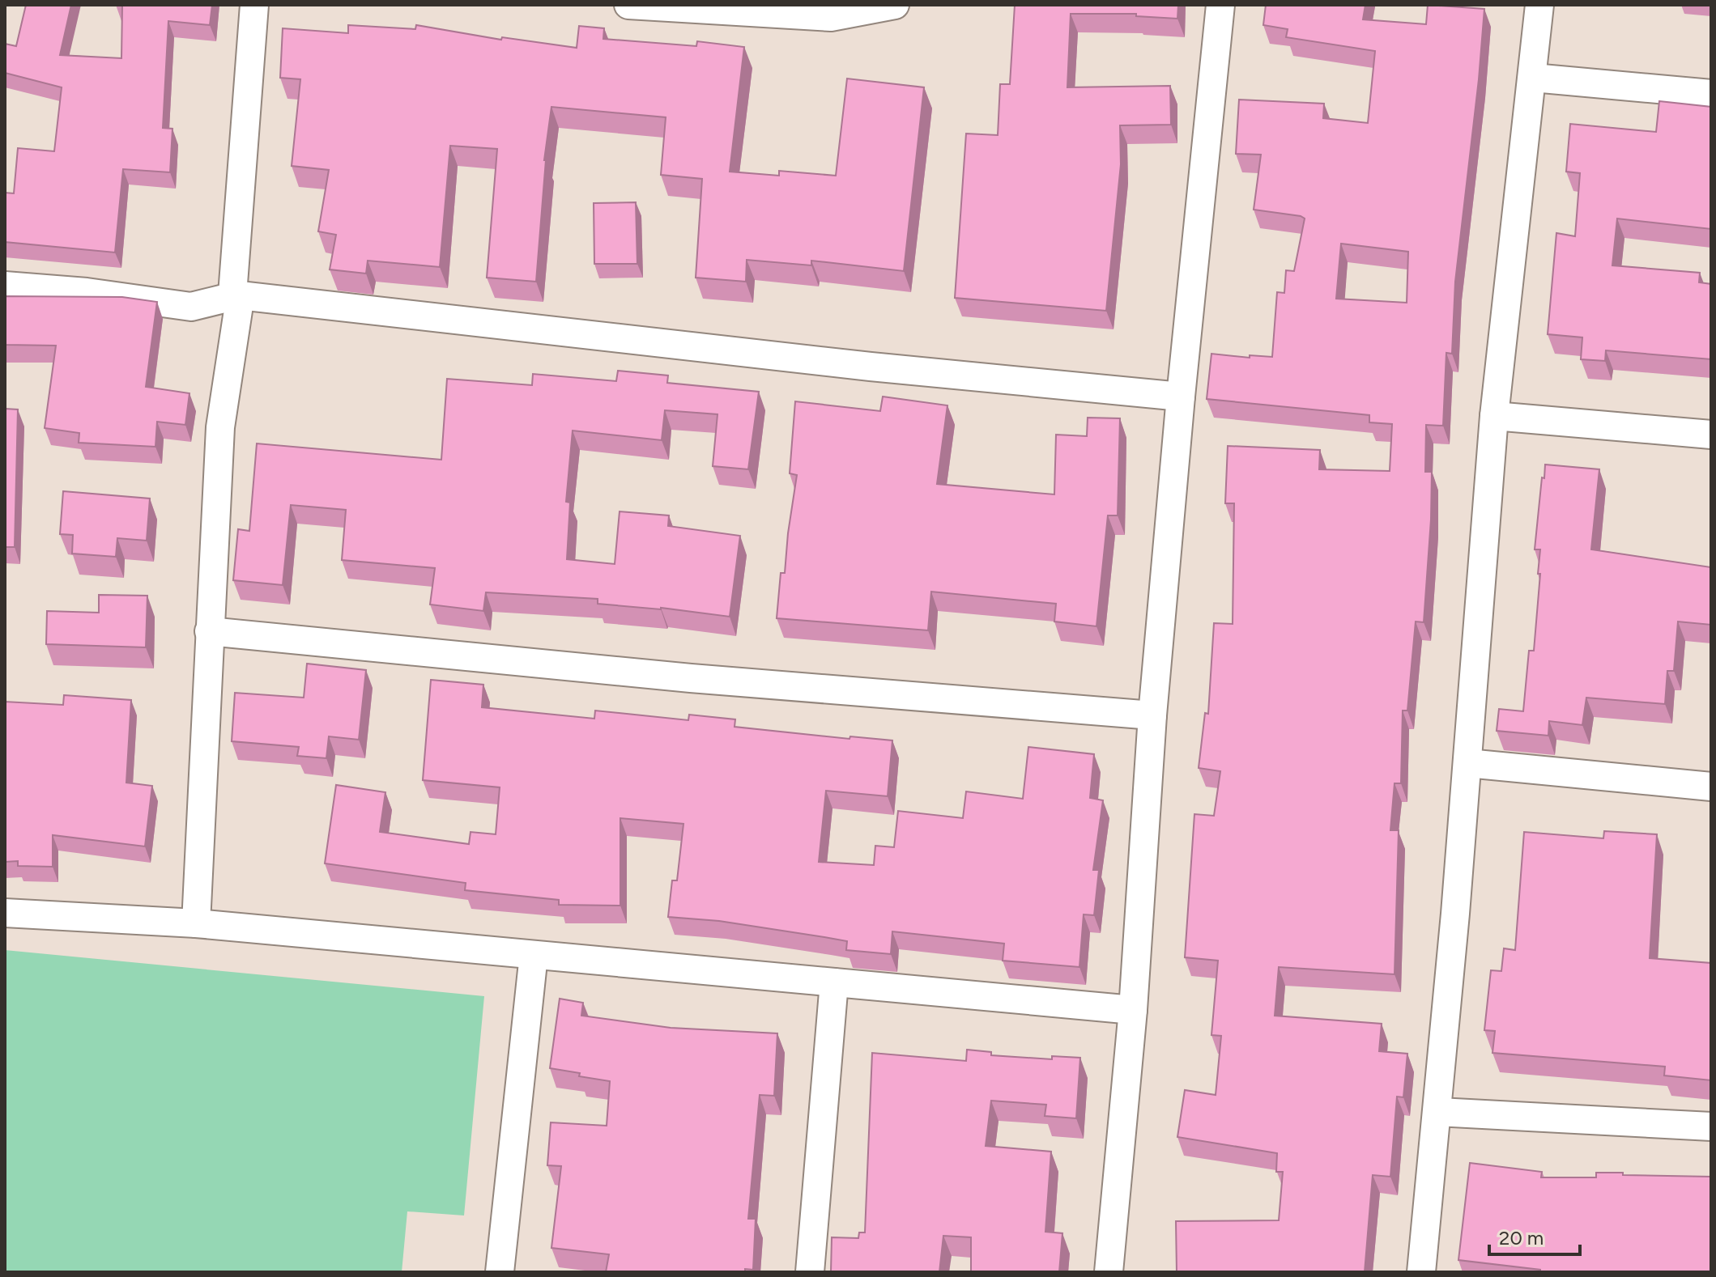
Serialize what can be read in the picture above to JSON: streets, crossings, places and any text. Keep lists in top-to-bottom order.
{
  "scale_bar": "20 m"
}
